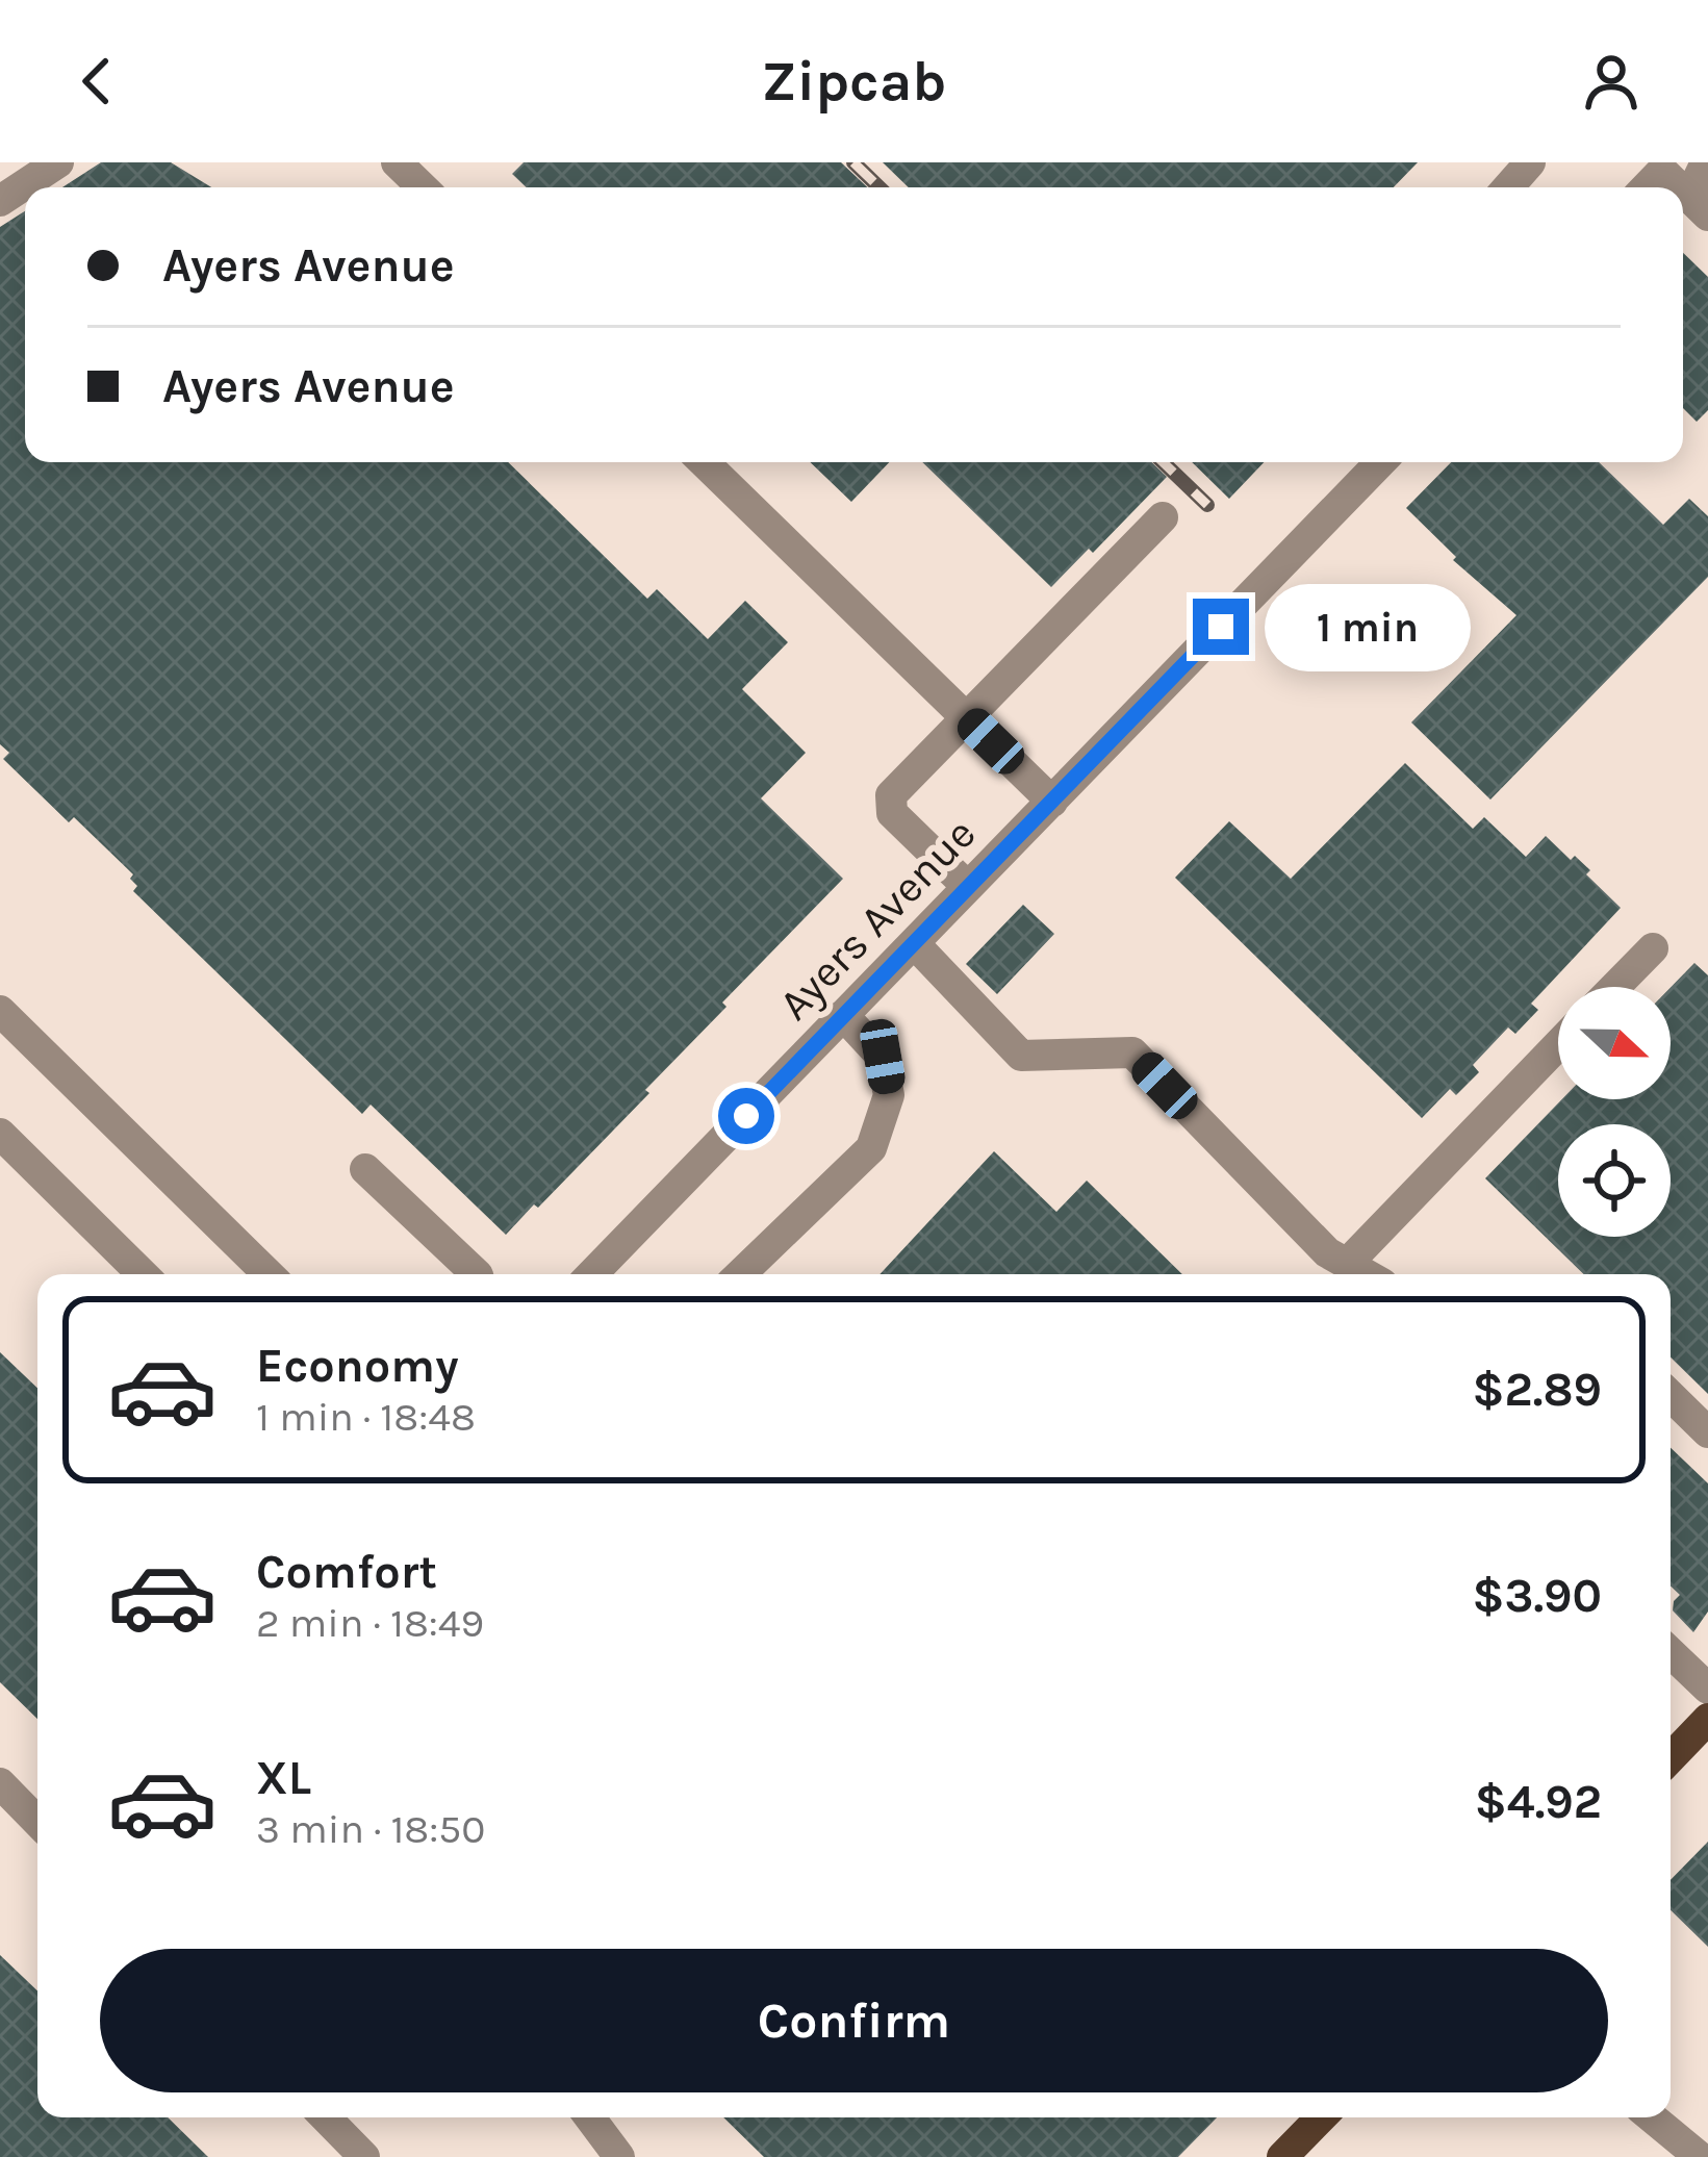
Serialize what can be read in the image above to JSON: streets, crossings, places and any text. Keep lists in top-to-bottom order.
{
  "streets": {
    "street": ["Ayers Avenue"]
  },
  "north": "right",
  "page": {
    "header": "Zipcab",
    "banner": ["Ayers Avenue", "Ayers Avenue"],
    "bubble": "1 min",
    "list": [
      {
        "name": "Economy",
        "note": "1 min · 18:48",
        "value": "$2.89"
      },
      {
        "name": "Comfort",
        "note": "2 min · 18:49",
        "value": "$3.90"
      },
      {
        "name": "XL",
        "note": "3 min · 18:50",
        "value": "$4.92"
      }
    ],
    "buttons": "Confirm"
  }
}
